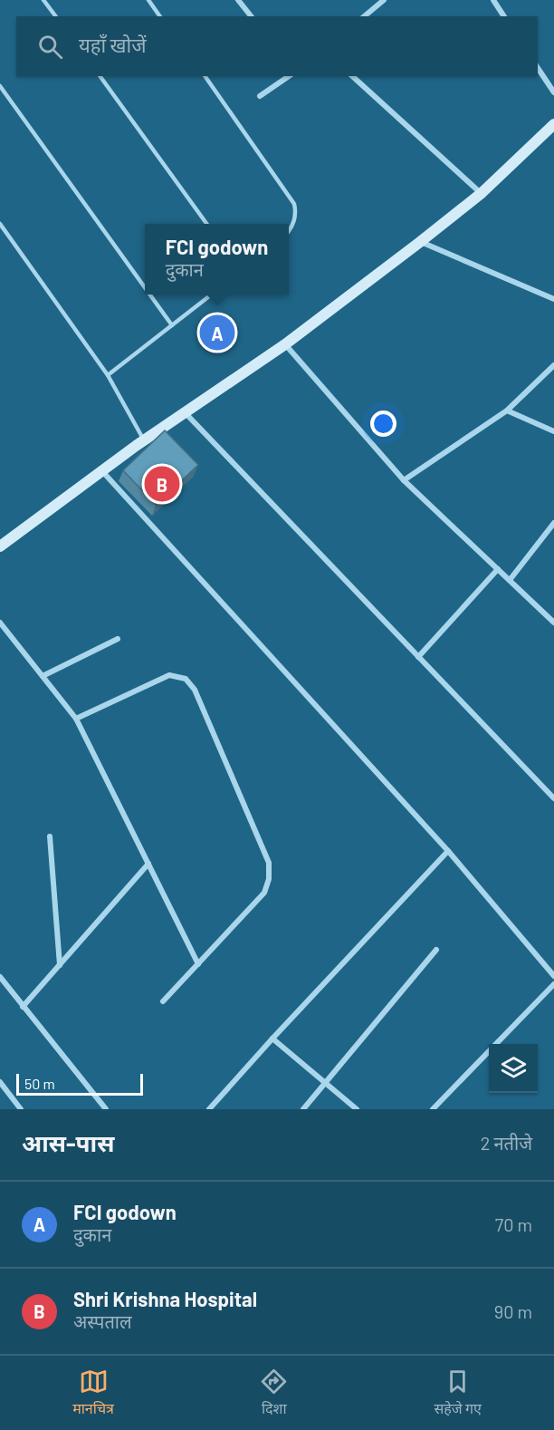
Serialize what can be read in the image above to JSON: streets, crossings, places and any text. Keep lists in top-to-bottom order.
{
  "scale_bar": "50 m",
  "page": {
    "search": "यहाँ खोजें",
    "popup": ["FCI godown", "दुकान"],
    "pins": ["A", "B"],
    "scale": "50 m",
    "heading": ["आस-पास", "2 नतीजे"],
    "list": [
      {
        "mark": "A",
        "name": "FCI godown",
        "note": "दुकान",
        "value": "70 m"
      },
      {
        "mark": "B",
        "name": "Shri Krishna Hospital",
        "note": "अस्पताल",
        "value": "90 m"
      }
    ],
    "nav": ["मानचित्र", "दिशा", "सहेजे गए"]
  }
}
